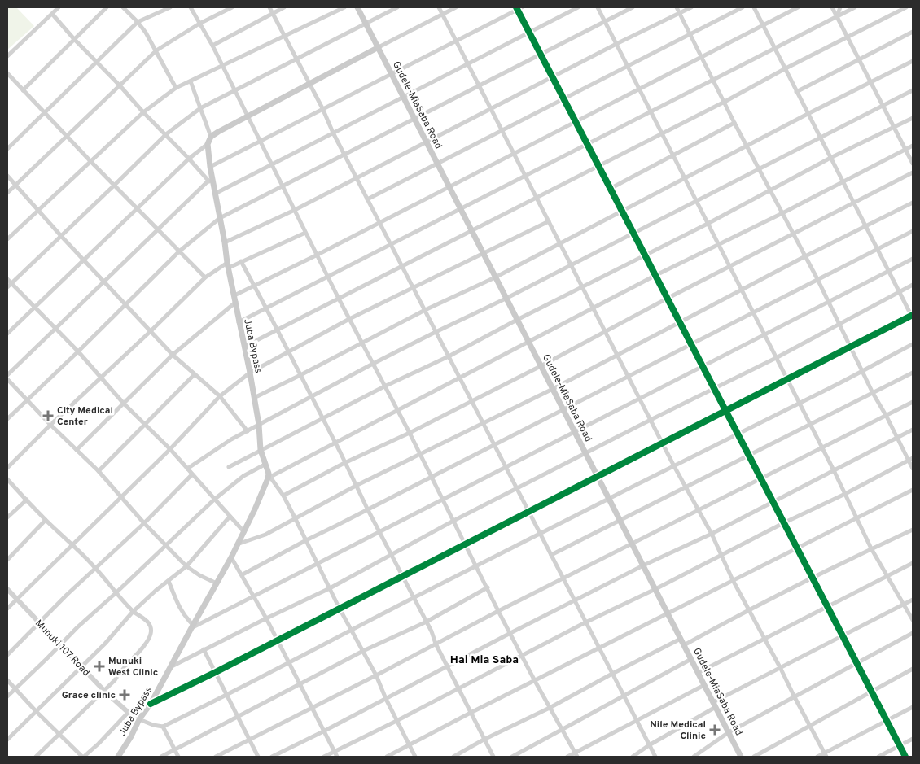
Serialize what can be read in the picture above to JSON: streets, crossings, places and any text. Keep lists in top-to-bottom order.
{
  "streets": {
    "main road": ["Gudele-MiaSaba Road", "Juba Bypass"],
    "street": ["Munuki 107 Road"]
  },
  "crossings": [
    ["Juba Bypass", "Munuki 107 Road"]
  ],
  "districts": ["Hai Mia Saba"],
  "places": {
    "health": [
      "City Medical Center",
      "Munuki West Clinic",
      "Grace clinic",
      "Nile Medical Clinic"
    ]
  }
}
